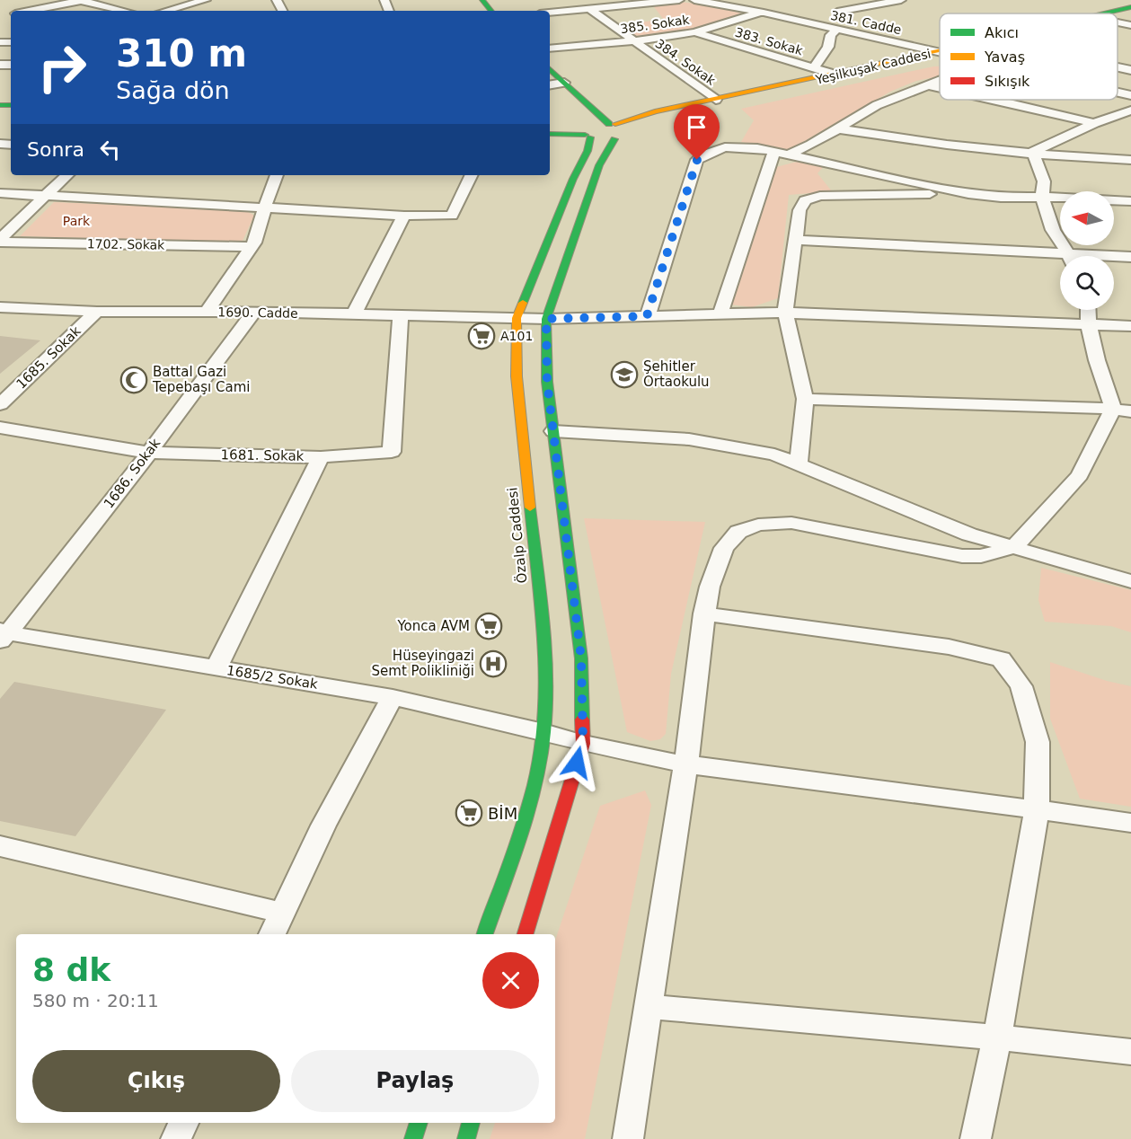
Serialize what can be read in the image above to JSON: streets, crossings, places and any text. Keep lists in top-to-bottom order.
{
  "streets": {
    "main road": ["Yeşilkuşak Caddesi", "Özalp Caddesi"],
    "street": [
      "381. Cadde",
      "385. Sokak",
      "383. Sokak",
      "384. Sokak",
      "1702. Sokak",
      "1690. Cadde",
      "1685. Sokak",
      "1681. Sokak",
      "1686. Sokak",
      "1685/2 Sokak"
    ]
  },
  "crossings": [
    ["381. Cadde", "385. Sokak"],
    ["381. Cadde", "Yeşilkuşak Caddesi"],
    ["385. Sokak", "383. Sokak"],
    ["385. Sokak", "384. Sokak"],
    ["383. Sokak", "Yeşilkuşak Caddesi"],
    ["384. Sokak", "Yeşilkuşak Caddesi"],
    ["Yeşilkuşak Caddesi", "Özalp Caddesi"],
    ["1690. Cadde", "1685. Sokak"],
    ["1690. Cadde", "1681. Sokak"],
    ["1690. Cadde", "1686. Sokak"],
    ["1690. Cadde", "Özalp Caddesi"],
    ["1681. Sokak", "1686. Sokak"],
    ["1686. Sokak", "1685/2 Sokak"],
    ["Özalp Caddesi", "1685/2 Sokak"]
  ],
  "parks": ["Park"],
  "places": {
    "supermarket": ["A101", "Yonca AVM", "BİM"],
    "school or university": ["Şehitler Ortaokulu"],
    "mosque": ["Battal Gazi Tepebaşı Cami"],
    "hospital": ["Hüseyingazi Semt Polikliniği"]
  },
  "legend": ["Akıcı", "Yavaş", "Sıkışık"],
  "north": "left",
  "page": {
    "turn": ["310 m", "Sağa dön"],
    "then": "Sonra",
    "heading": ["8 dk", "580 m · 20:11"],
    "buttons": ["Çıkış", "Paylaş"]
  }
}
